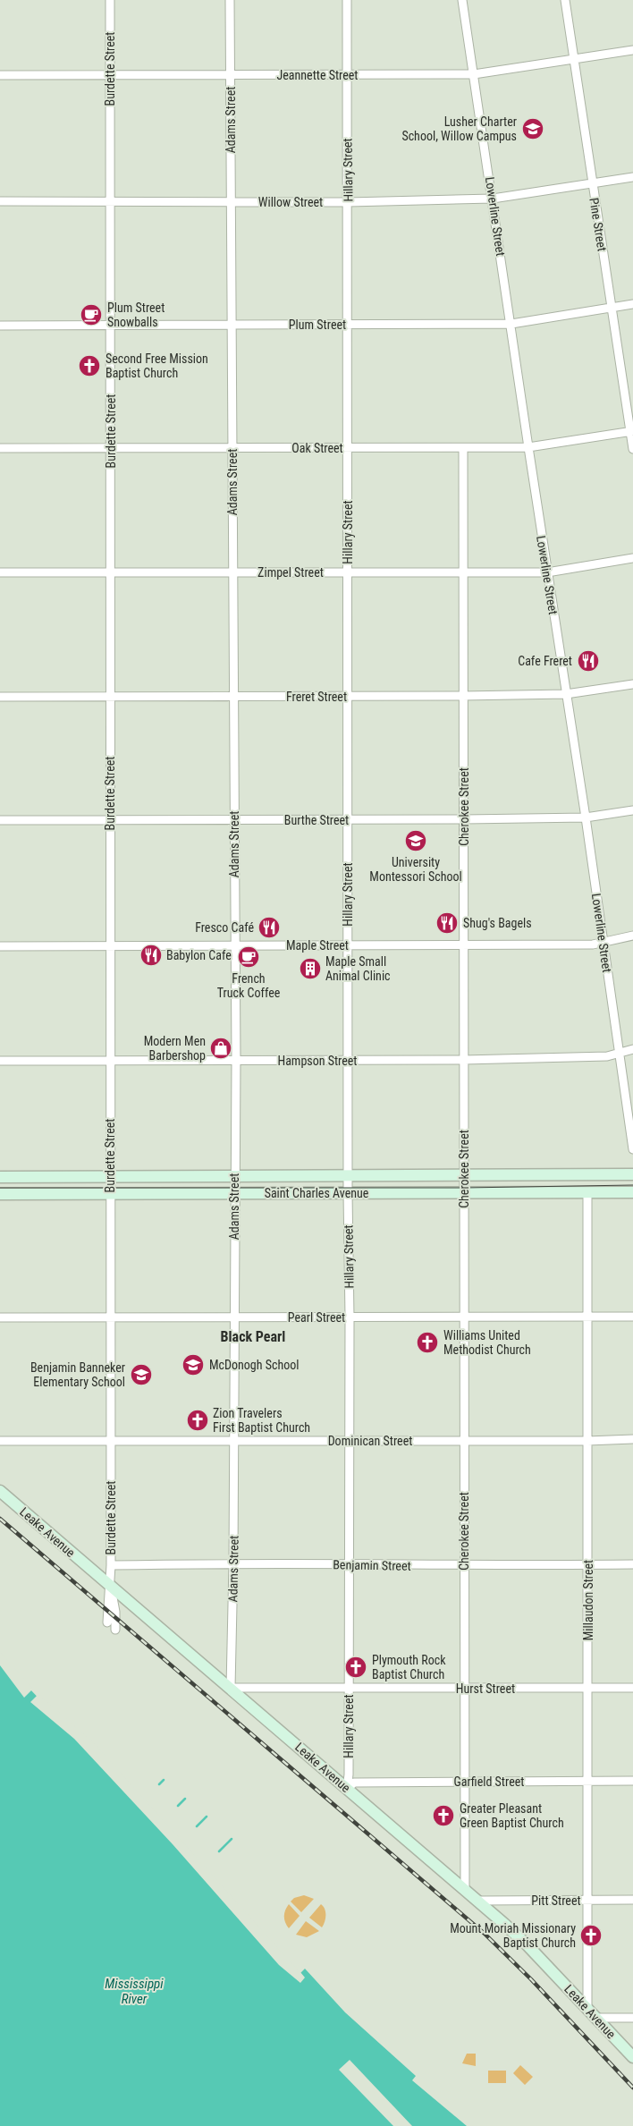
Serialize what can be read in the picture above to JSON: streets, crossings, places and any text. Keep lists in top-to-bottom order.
{
  "streets": {
    "main road": ["Saint Charles Avenue", "Leake Avenue"],
    "street": [
      "Burdette Street",
      "Jeannette Street",
      "Adams Street",
      "Hillary Street",
      "Willow Street",
      "Lowerline Street",
      "Pine Street",
      "Plum Street",
      "Oak Street",
      "Zimpel Street",
      "Freret Street",
      "Cherokee Street",
      "Burthe Street",
      "Maple Street",
      "Hampson Street",
      "Pearl Street",
      "Dominican Street",
      "Benjamin Street",
      "Millaudon Street",
      "Hurst Street",
      "Garfield Street",
      "Pitt Street"
    ]
  },
  "crossings": [
    ["Burdette Street", "Jeannette Street"],
    ["Burdette Street", "Willow Street"],
    ["Burdette Street", "Plum Street"],
    ["Burdette Street", "Oak Street"],
    ["Burdette Street", "Zimpel Street"],
    ["Burdette Street", "Freret Street"],
    ["Burdette Street", "Burthe Street"],
    ["Burdette Street", "Maple Street"],
    ["Burdette Street", "Hampson Street"],
    ["Burdette Street", "Saint Charles Avenue"],
    ["Burdette Street", "Pearl Street"],
    ["Burdette Street", "Dominican Street"],
    ["Burdette Street", "Leake Avenue"],
    ["Burdette Street", "Benjamin Street"],
    ["Jeannette Street", "Adams Street"],
    ["Jeannette Street", "Hillary Street"],
    ["Jeannette Street", "Lowerline Street"],
    ["Jeannette Street", "Pine Street"],
    ["Adams Street", "Willow Street"],
    ["Adams Street", "Plum Street"],
    ["Adams Street", "Oak Street"],
    ["Adams Street", "Zimpel Street"],
    ["Adams Street", "Freret Street"],
    ["Adams Street", "Burthe Street"],
    ["Adams Street", "Maple Street"],
    ["Adams Street", "Hampson Street"],
    ["Adams Street", "Saint Charles Avenue"],
    ["Adams Street", "Pearl Street"],
    ["Adams Street", "Dominican Street"],
    ["Adams Street", "Leake Avenue"],
    ["Adams Street", "Benjamin Street"],
    ["Adams Street", "Hurst Street"],
    ["Hillary Street", "Willow Street"],
    ["Hillary Street", "Plum Street"],
    ["Hillary Street", "Oak Street"],
    ["Hillary Street", "Zimpel Street"],
    ["Hillary Street", "Freret Street"],
    ["Hillary Street", "Burthe Street"],
    ["Hillary Street", "Maple Street"],
    ["Hillary Street", "Hampson Street"],
    ["Hillary Street", "Saint Charles Avenue"],
    ["Hillary Street", "Pearl Street"],
    ["Hillary Street", "Dominican Street"],
    ["Hillary Street", "Leake Avenue"],
    ["Hillary Street", "Benjamin Street"],
    ["Hillary Street", "Hurst Street"],
    ["Hillary Street", "Garfield Street"],
    ["Willow Street", "Lowerline Street"],
    ["Willow Street", "Pine Street"],
    ["Lowerline Street", "Plum Street"],
    ["Lowerline Street", "Oak Street"],
    ["Lowerline Street", "Zimpel Street"],
    ["Lowerline Street", "Freret Street"],
    ["Lowerline Street", "Burthe Street"],
    ["Lowerline Street", "Maple Street"],
    ["Lowerline Street", "Hampson Street"],
    ["Pine Street", "Plum Street"],
    ["Pine Street", "Oak Street"],
    ["Oak Street", "Cherokee Street"],
    ["Zimpel Street", "Cherokee Street"],
    ["Freret Street", "Cherokee Street"],
    ["Cherokee Street", "Burthe Street"],
    ["Cherokee Street", "Maple Street"],
    ["Cherokee Street", "Hampson Street"],
    ["Cherokee Street", "Saint Charles Avenue"],
    ["Cherokee Street", "Pearl Street"],
    ["Cherokee Street", "Dominican Street"],
    ["Cherokee Street", "Leake Avenue"],
    ["Cherokee Street", "Benjamin Street"],
    ["Cherokee Street", "Hurst Street"],
    ["Cherokee Street", "Garfield Street"],
    ["Saint Charles Avenue", "Millaudon Street"],
    ["Pearl Street", "Millaudon Street"],
    ["Dominican Street", "Millaudon Street"],
    ["Leake Avenue", "Millaudon Street"],
    ["Leake Avenue", "Hurst Street"],
    ["Leake Avenue", "Garfield Street"],
    ["Leake Avenue", "Pitt Street"],
    ["Benjamin Street", "Millaudon Street"],
    ["Millaudon Street", "Hurst Street"],
    ["Millaudon Street", "Garfield Street"],
    ["Millaudon Street", "Pitt Street"]
  ],
  "districts": ["Black Pearl"],
  "water": ["Mississippi River"],
  "places": {
    "school or university": [
      "Lusher Charter School, Willow Campus",
      "University Montessori School",
      "McDonogh School",
      "Benjamin Banneker Elementary School"
    ],
    "cafe": ["Plum Street Snowballs", "French Truck Coffee"],
    "church": [
      "Second Free Mission Baptist Church",
      "Williams United Methodist Church",
      "Zion Travelers First Baptist Church",
      "Plymouth Rock Baptist Church",
      "Greater Pleasant Green Baptist Church",
      "Mount Moriah Missionary Baptist Church"
    ],
    "restaurant": [
      "Cafe Freret",
      "Shug's Bagels",
      "Fresco Café",
      "Babylon Cafe"
    ],
    "building": ["Maple Small Animal Clinic"],
    "shop": ["Modern Men Barbershop"]
  }
}
